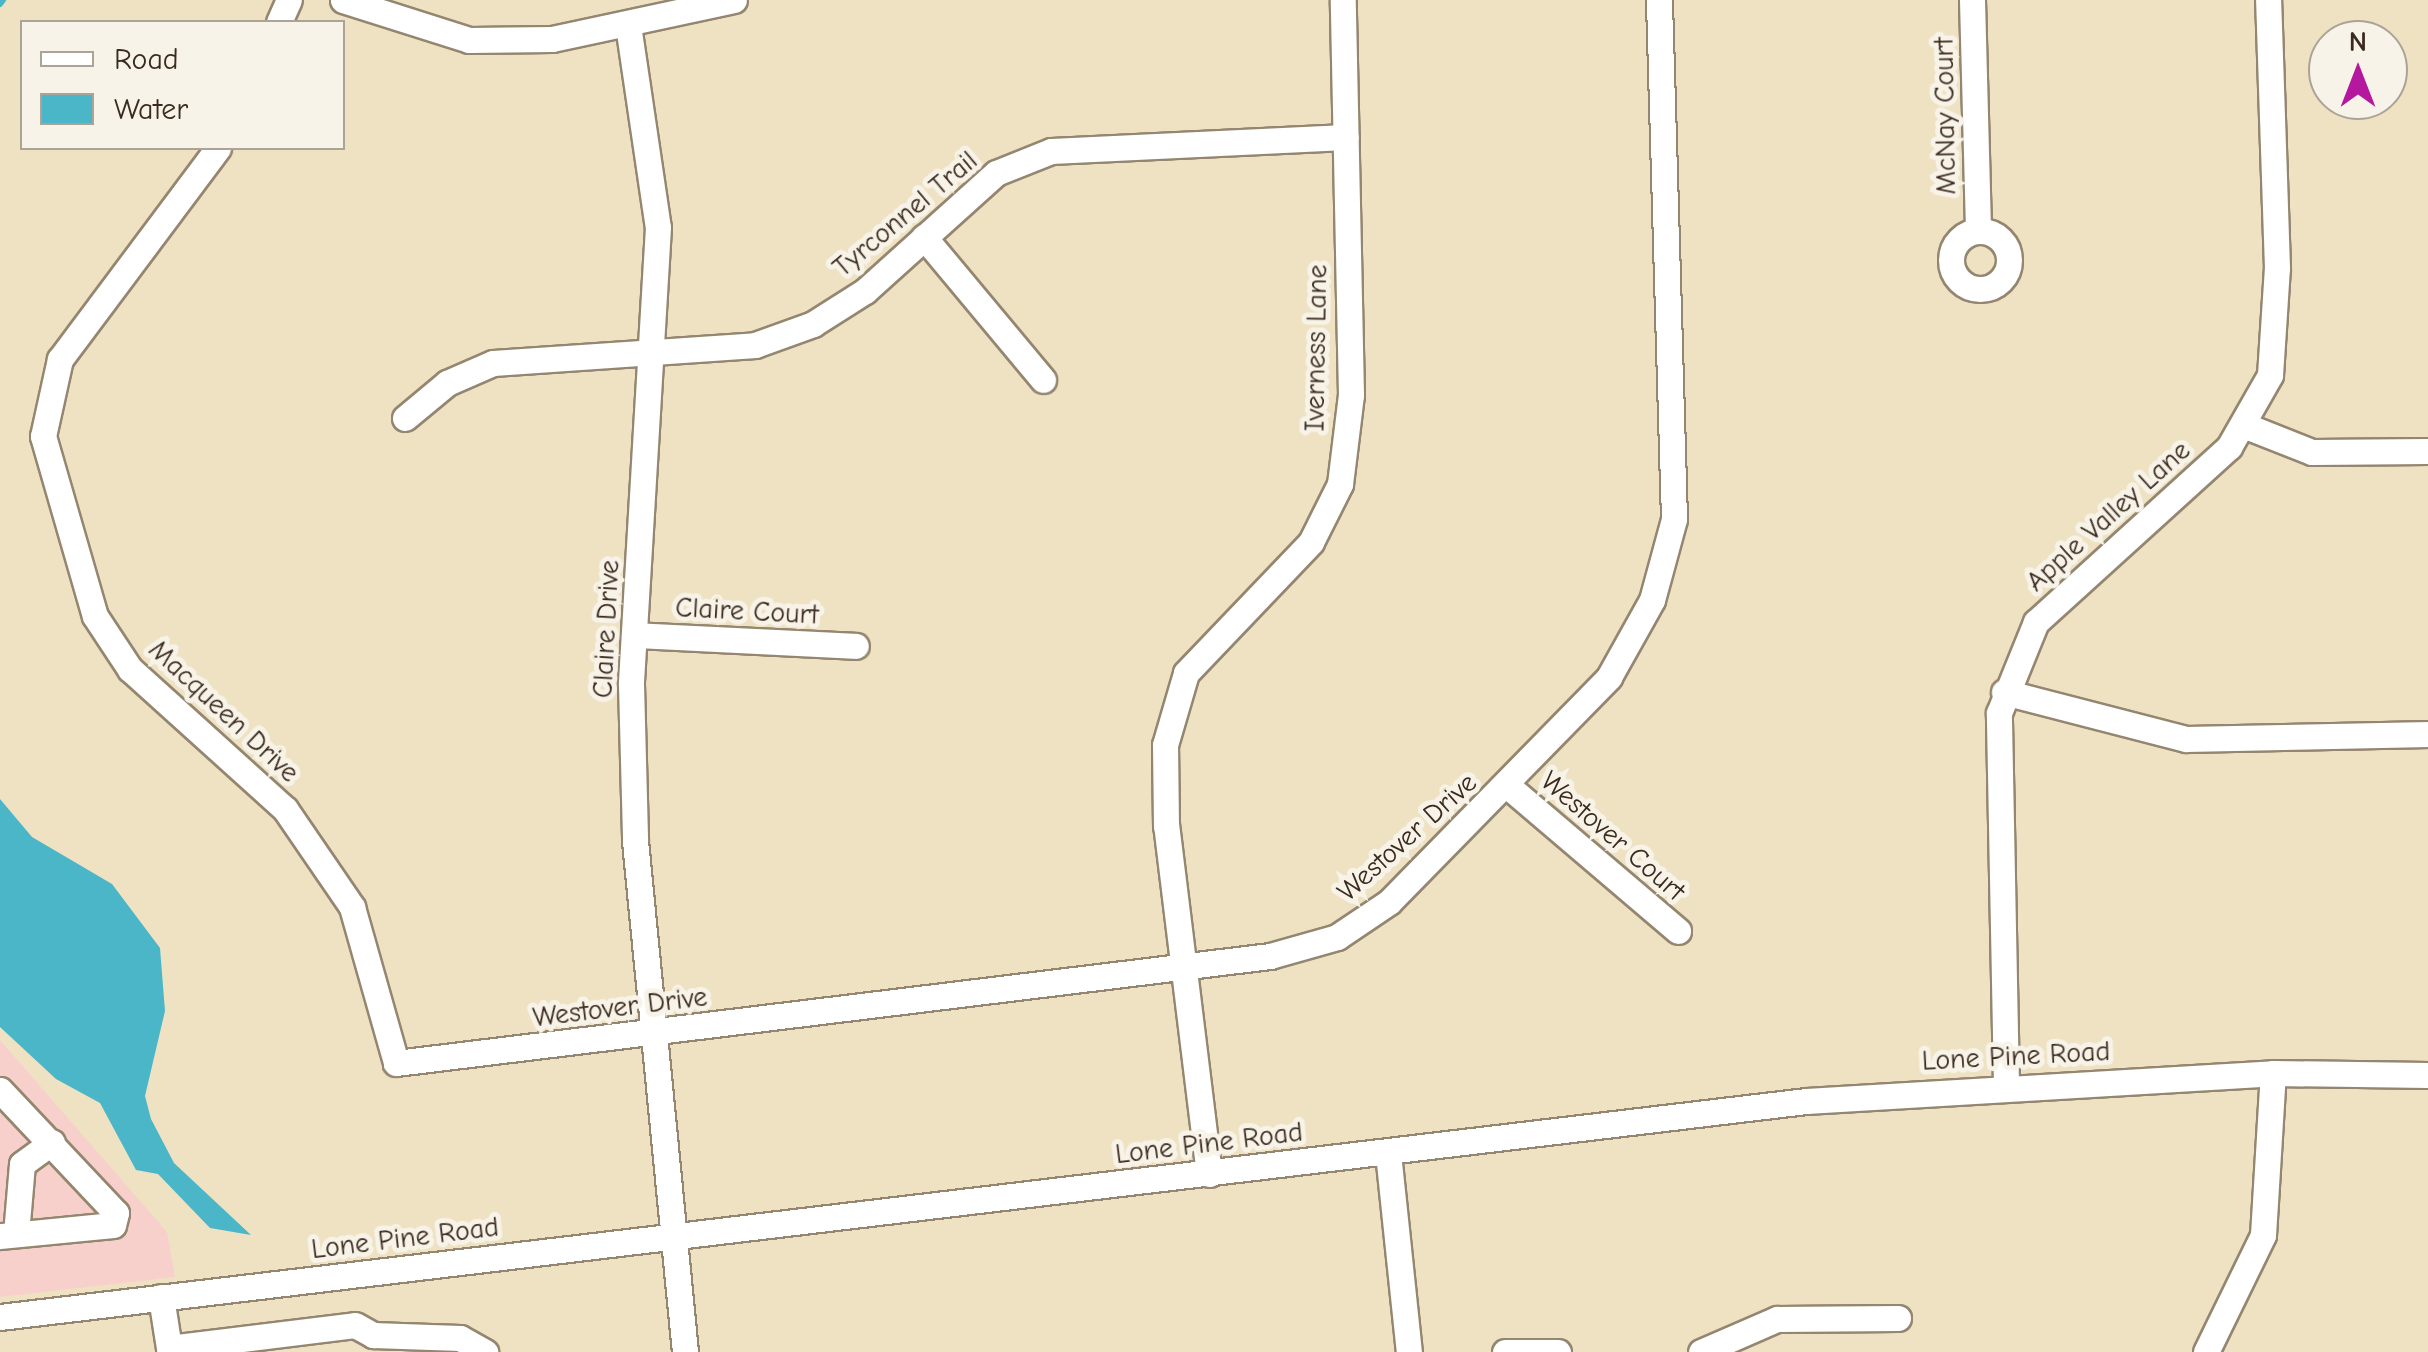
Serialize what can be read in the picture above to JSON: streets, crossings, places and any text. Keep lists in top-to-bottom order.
{
  "streets": {
    "street": [
      "McNay Court",
      "Tyrconnel Trail",
      "Iverness Lane",
      "Apple Valley Lane",
      "Claire Court",
      "Claire Drive",
      "Macqueen Drive",
      "Westover Court",
      "Westover Drive",
      "Lone Pine Road"
    ]
  },
  "crossings": [
    ["Tyrconnel Trail", "Iverness Lane"],
    ["Tyrconnel Trail", "Claire Drive"],
    ["Iverness Lane", "Westover Drive"],
    ["Iverness Lane", "Lone Pine Road"],
    ["Apple Valley Lane", "Lone Pine Road"],
    ["Claire Court", "Claire Drive"],
    ["Claire Drive", "Westover Drive"],
    ["Claire Drive", "Lone Pine Road"],
    ["Macqueen Drive", "Westover Drive"],
    ["Westover Court", "Westover Drive"]
  ],
  "legend": ["Road", "Water"],
  "north": "top"
}
